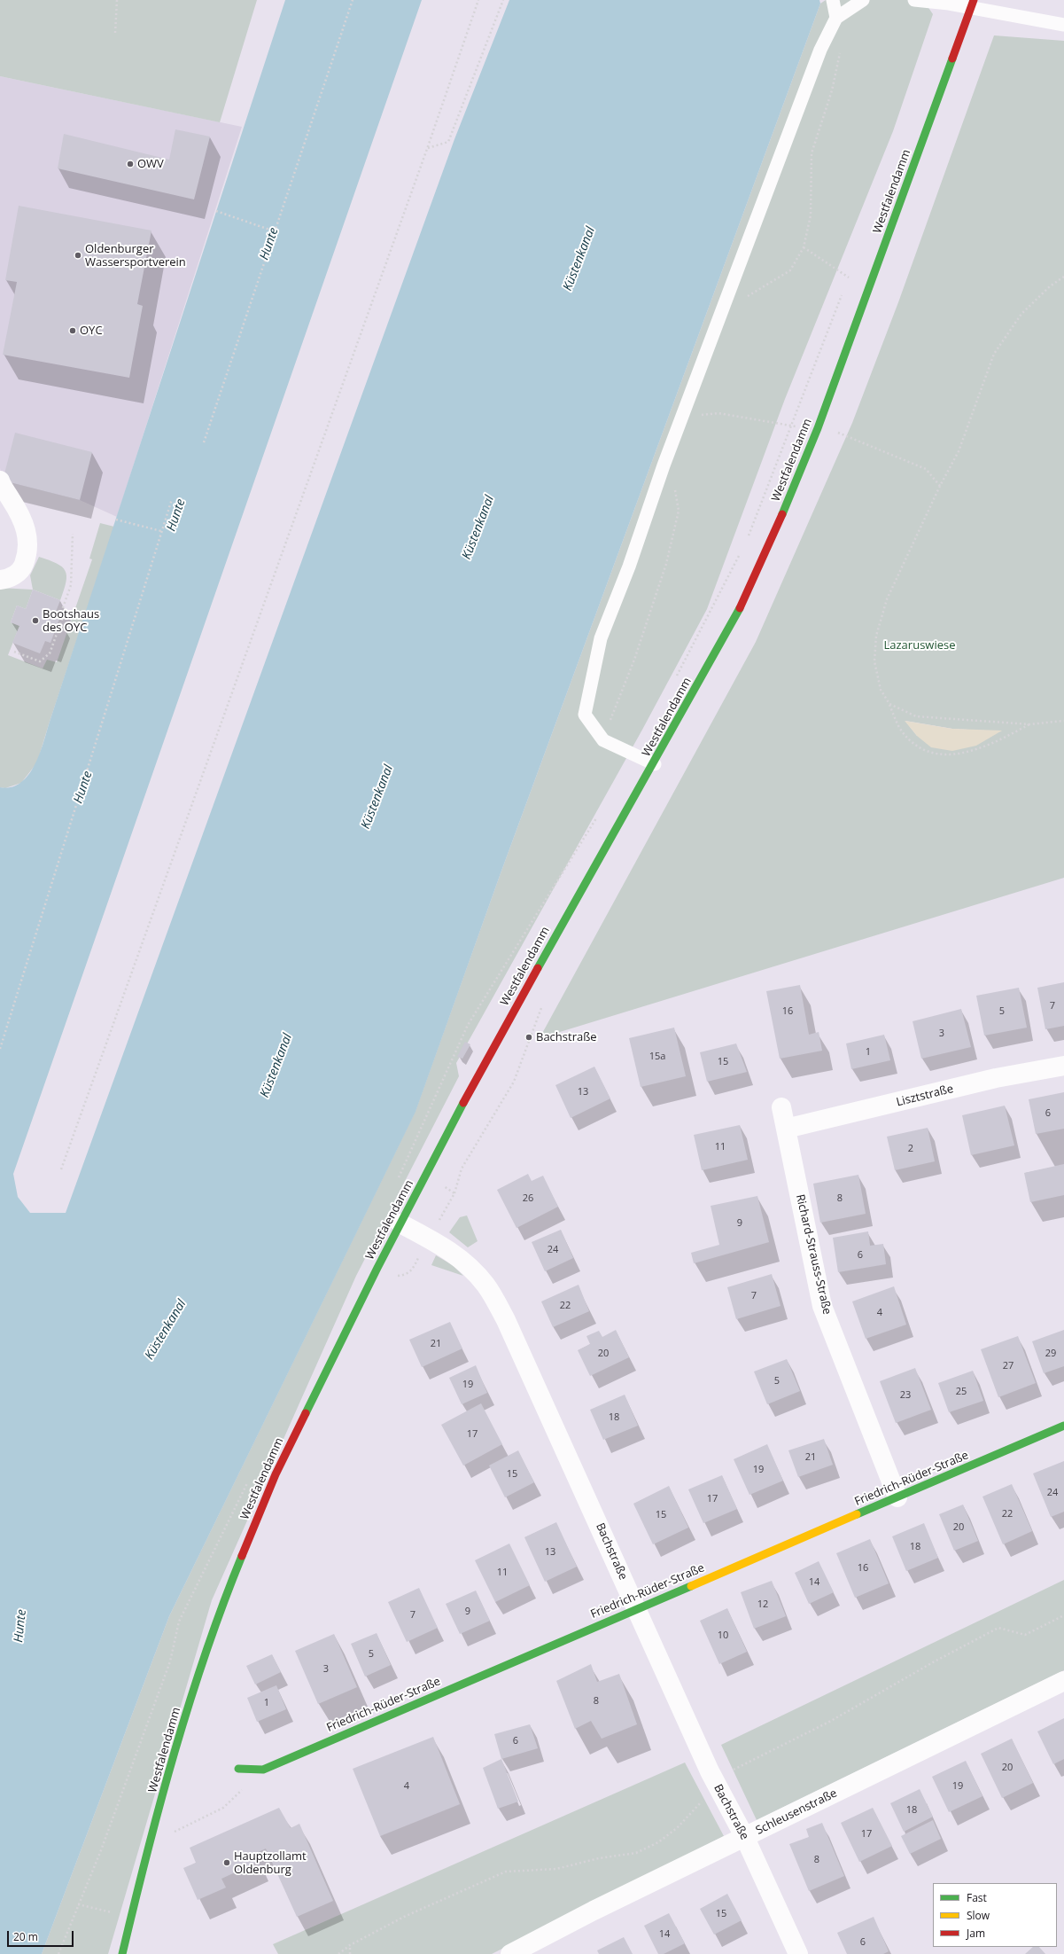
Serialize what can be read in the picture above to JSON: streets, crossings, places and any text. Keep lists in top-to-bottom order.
{
  "streets": {
    "street": [
      "Westfalendamm",
      "Lisztstraße",
      "Richard-Strauss-Straße",
      "Friedrich-Rüder-Straße",
      "Bachstraße",
      "Schleusenstraße"
    ]
  },
  "crossings": [
    ["Westfalendamm", "Bachstraße"],
    ["Lisztstraße", "Richard-Strauss-Straße"],
    ["Richard-Strauss-Straße", "Friedrich-Rüder-Straße"],
    ["Friedrich-Rüder-Straße", "Bachstraße"],
    ["Bachstraße", "Schleusenstraße"]
  ],
  "water": ["Hunte", "Küstenkanal"],
  "parks": ["Lazaruswiese"],
  "places": [
    "OWV",
    "Oldenburger Wassersportverein",
    "OYC",
    "Bootshaus des OYC",
    "Bachstraße",
    "Hauptzollamt Oldenburg"
  ],
  "house_numbers": [
    "7",
    "16",
    "5",
    "3",
    "1",
    "15a",
    "15",
    "13",
    "6",
    "11",
    "2",
    "26",
    "8",
    "9",
    "24",
    "6",
    "7",
    "22",
    "4",
    "21",
    "20",
    "29",
    "27",
    "5",
    "19",
    "25",
    "23",
    "18",
    "17",
    "21",
    "19",
    "15",
    "24",
    "17",
    "22",
    "15",
    "20",
    "18",
    "13",
    "16",
    "11",
    "14",
    "12",
    "9",
    "7",
    "10",
    "5",
    "3",
    "8",
    "1",
    "6",
    "20",
    "4",
    "19",
    "18",
    "17",
    "8",
    "15",
    "14",
    "6"
  ],
  "legend": ["Fast", "Slow", "Jam"],
  "scale_bar": "20 m"
}
